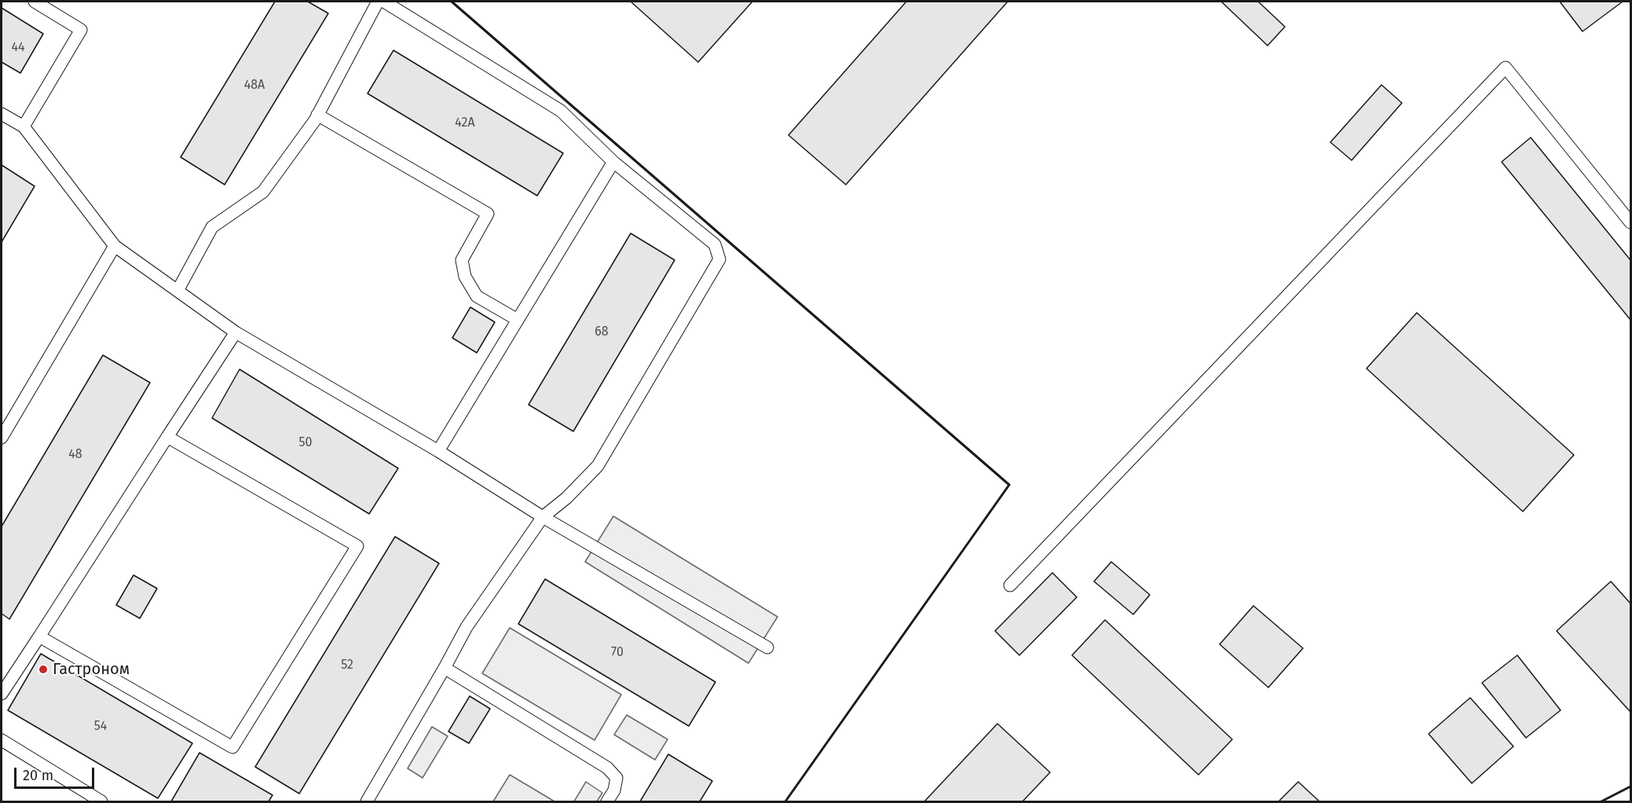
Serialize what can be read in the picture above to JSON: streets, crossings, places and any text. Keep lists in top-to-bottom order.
{
  "places": ["Гастроном"],
  "house_numbers": [
    "44",
    "48А",
    "42А",
    "68",
    "50",
    "48",
    "70",
    "52",
    "54"
  ],
  "scale_bar": "20 m"
}
